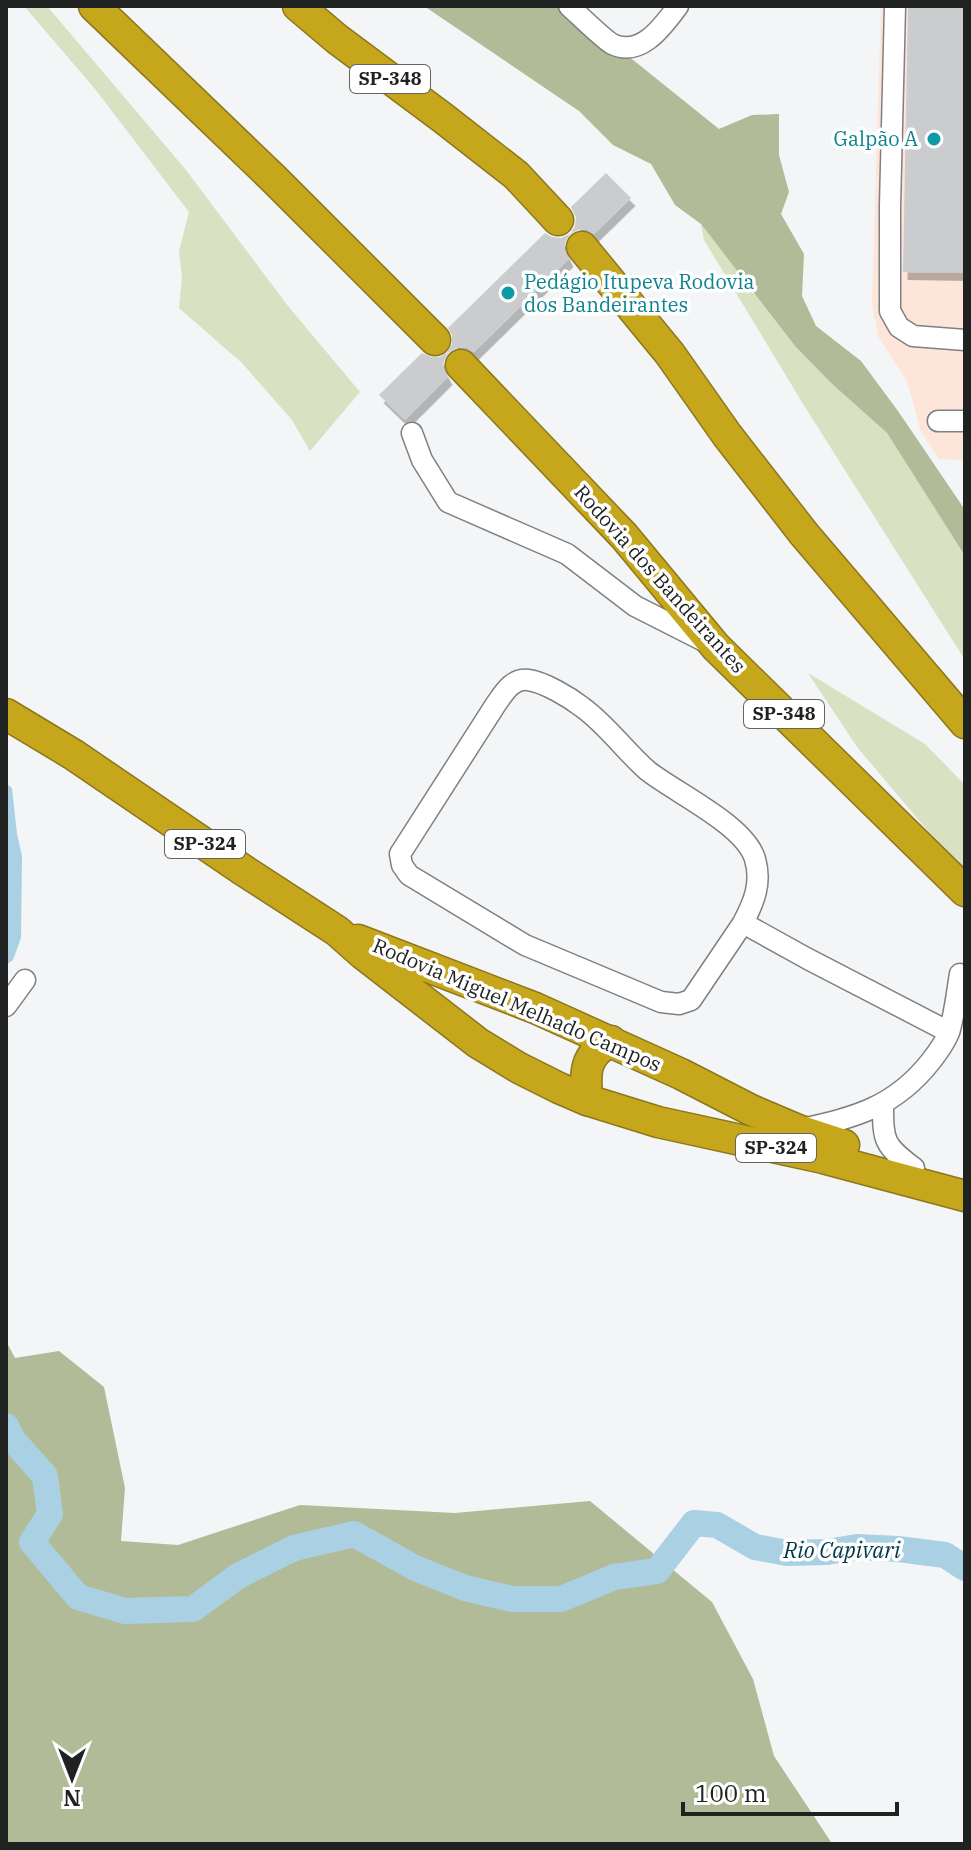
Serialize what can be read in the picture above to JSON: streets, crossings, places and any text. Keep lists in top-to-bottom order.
{
  "streets": {
    "highway": [
      "SP-348",
      "Rodovia dos Bandeirantes",
      "SP-324",
      "Rodovia Miguel Melhado Campos"
    ]
  },
  "water": ["Rio Capivari"],
  "places": ["Galpão A", "Pedágio Itupeva Rodovia dos Bandeirantes"],
  "scale_bar": "100 m",
  "north": "bottom"
}
